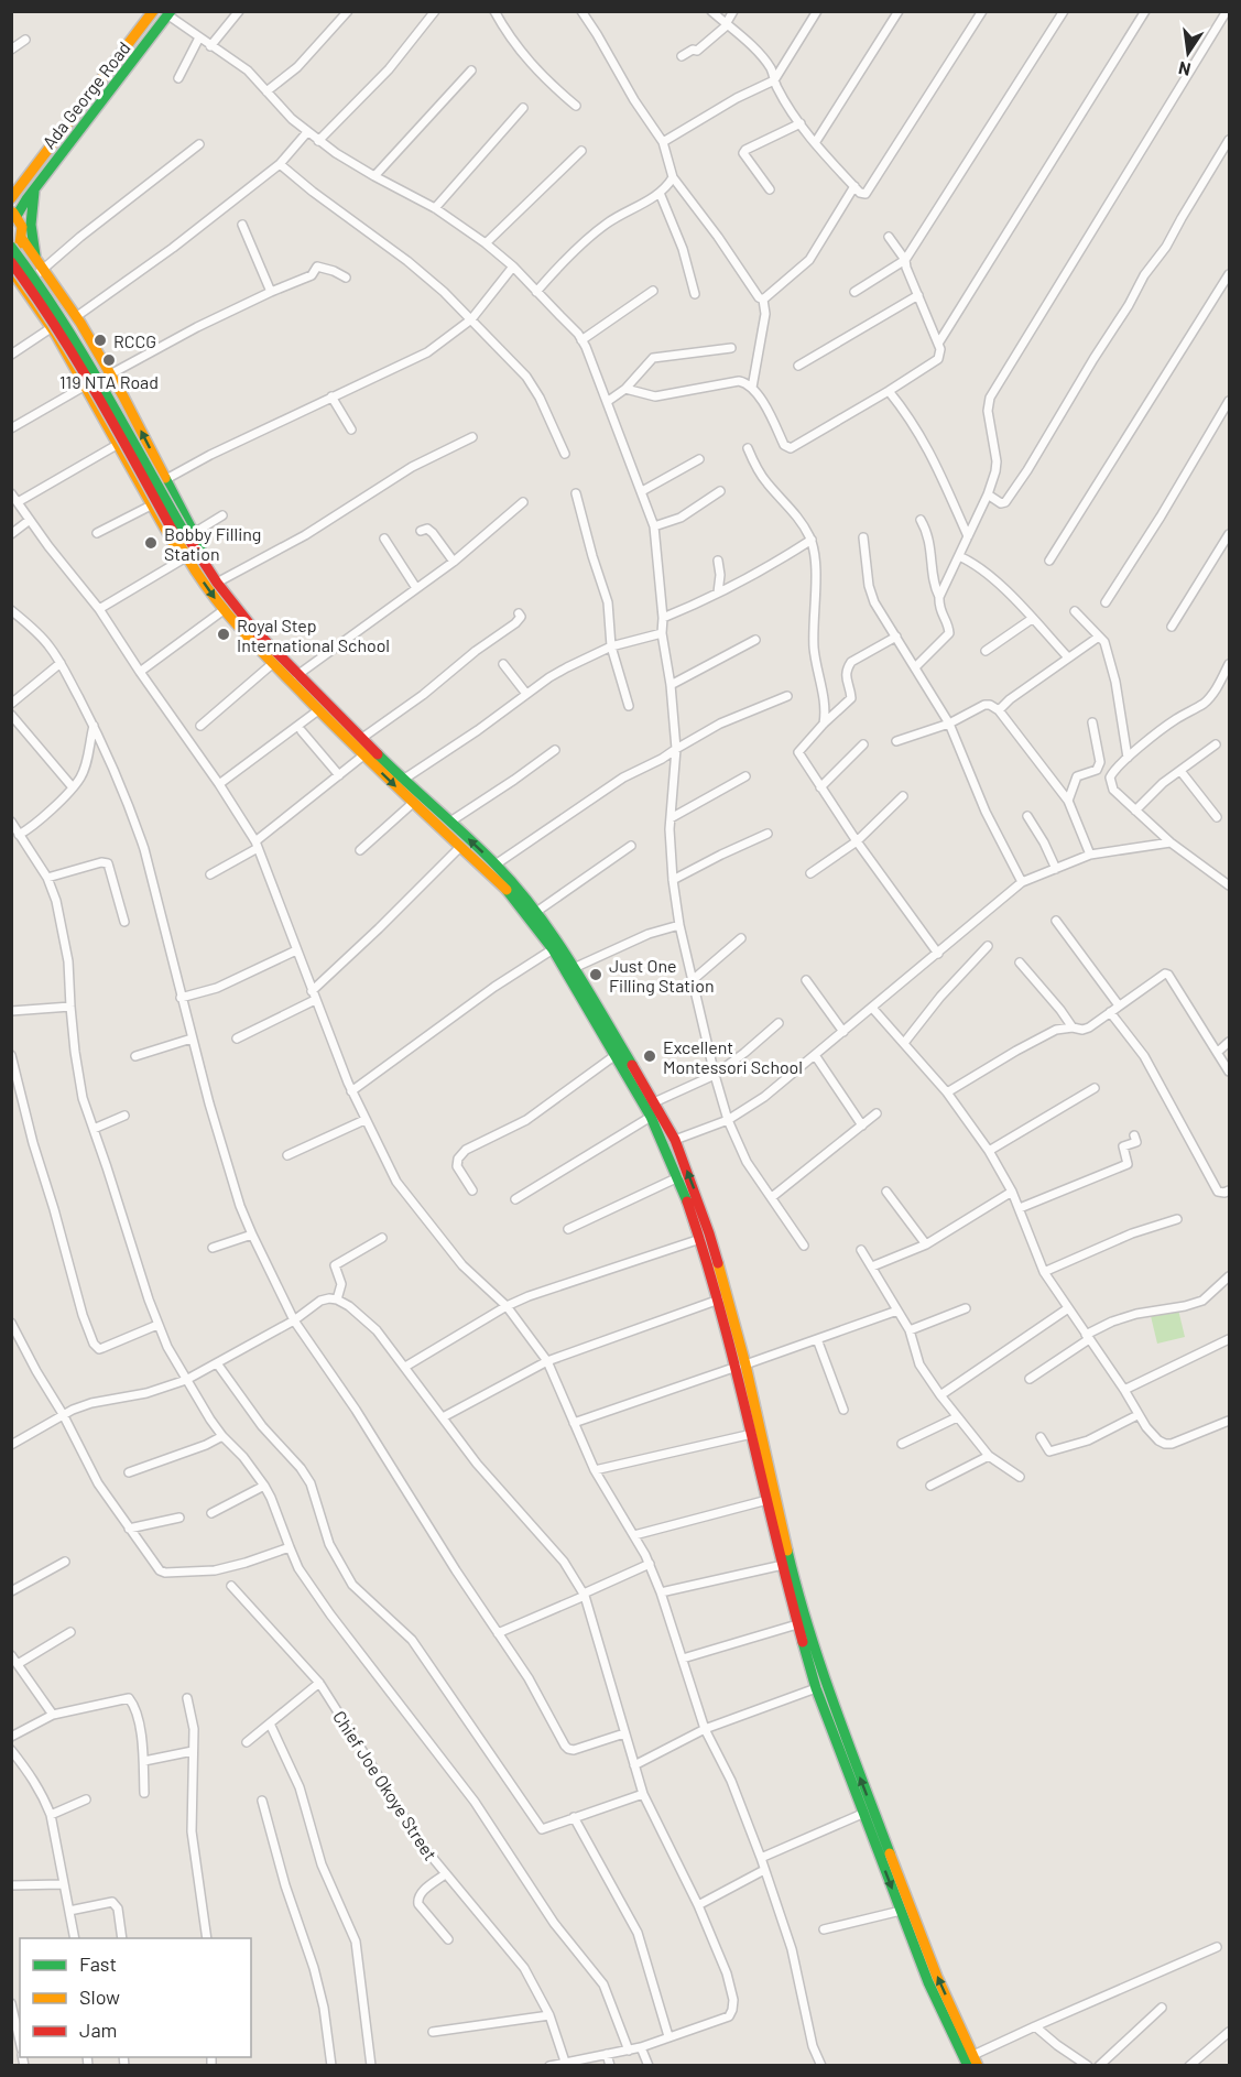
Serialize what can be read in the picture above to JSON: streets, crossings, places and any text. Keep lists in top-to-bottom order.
{
  "streets": {
    "main road": ["Ada George Road"],
    "street": ["Chief Joe Okoye Street"]
  },
  "places": [
    "RCCG",
    "119 NTA Road",
    "Bobby Filling Station",
    "Royal Step International School",
    "Just One Filling Station",
    "Excellent Montessori School"
  ],
  "legend": ["Fast", "Slow", "Jam"],
  "north": "bottom"
}
